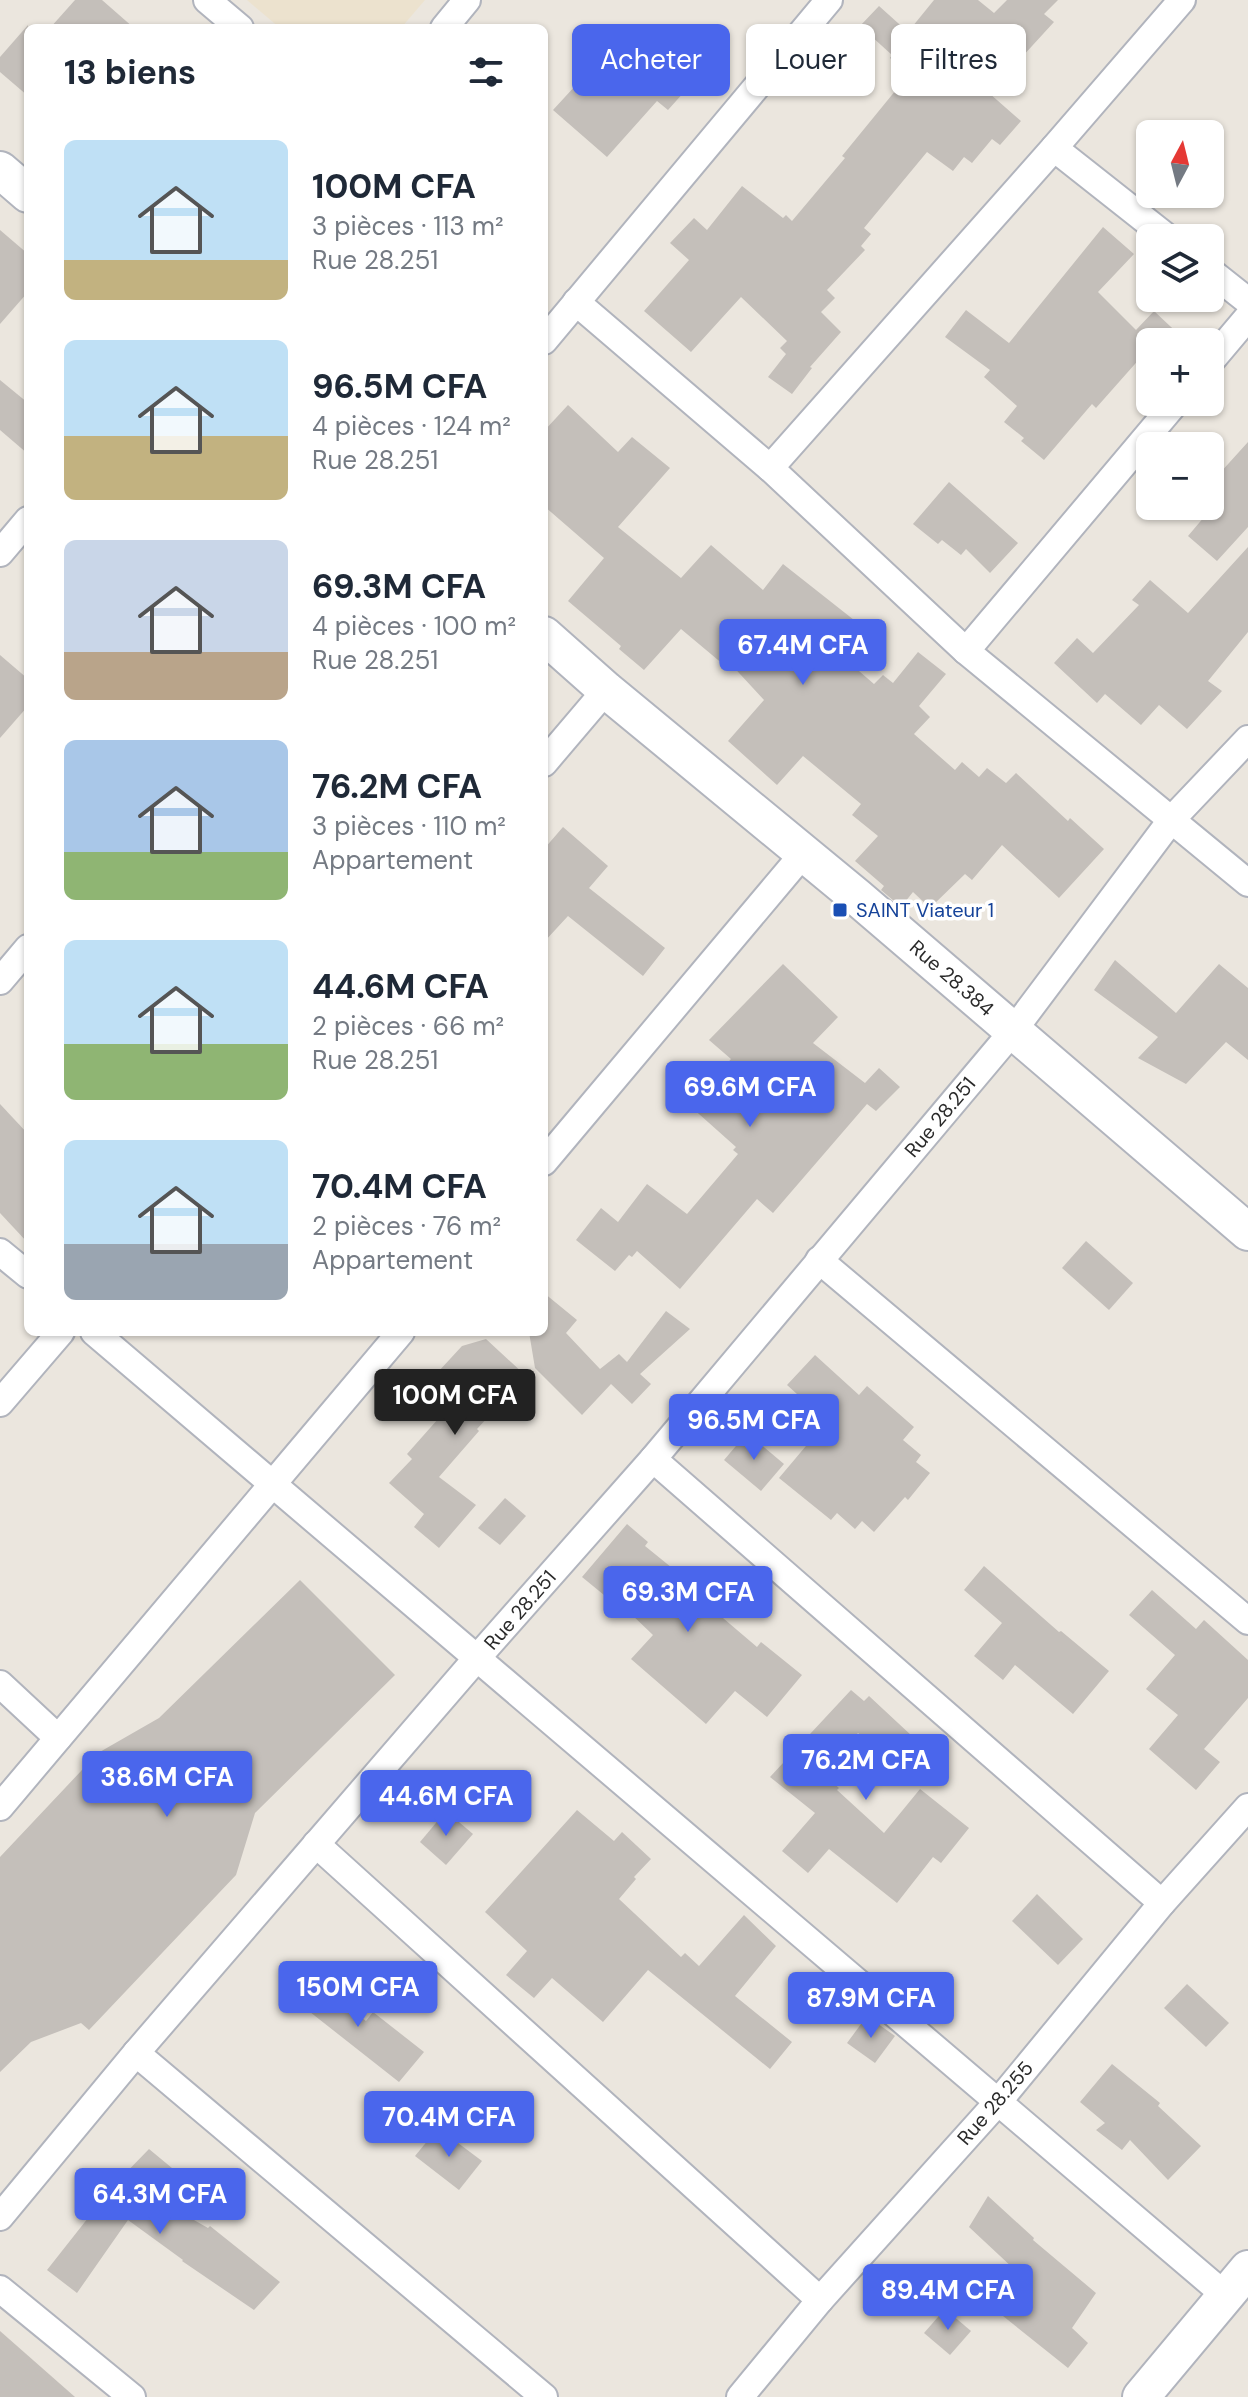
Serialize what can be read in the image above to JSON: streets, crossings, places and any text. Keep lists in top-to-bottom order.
{
  "streets": {
    "street": ["Rue 28.384", "Rue 28.251", "Rue 28.255"]
  },
  "crossings": [
    ["Rue 28.384", "Rue 28.251"]
  ],
  "places": {
    "transit": ["SAINT Viateur 1"]
  },
  "north": "top",
  "page": {
    "chip": ["Acheter", "Louer", "Filtres"],
    "heading": "13 biens",
    "map_buttons": ["+", "−"],
    "list": [
      {
        "name": "100M CFA",
        "note": "3 pièces · 113 m² · Rue 28.251"
      },
      {
        "name": "96.5M CFA",
        "note": "4 pièces · 124 m² · Rue 28.251"
      },
      {
        "name": "69.3M CFA",
        "note": "4 pièces · 100 m² · Rue 28.251"
      },
      {
        "name": "76.2M CFA",
        "note": "3 pièces · 110 m² · Appartement"
      },
      {
        "name": "44.6M CFA",
        "note": "2 pièces · 66 m² · Rue 28.251"
      },
      {
        "name": "70.4M CFA",
        "note": "2 pièces · 76 m² · Appartement"
      }
    ],
    "price": [
      "67.4M CFA",
      "69.6M CFA",
      "100M CFA",
      "96.5M CFA",
      "69.3M CFA",
      "76.2M CFA",
      "38.6M CFA",
      "44.6M CFA",
      "150M CFA",
      "87.9M CFA",
      "70.4M CFA",
      "64.3M CFA",
      "89.4M CFA"
    ]
  }
}
